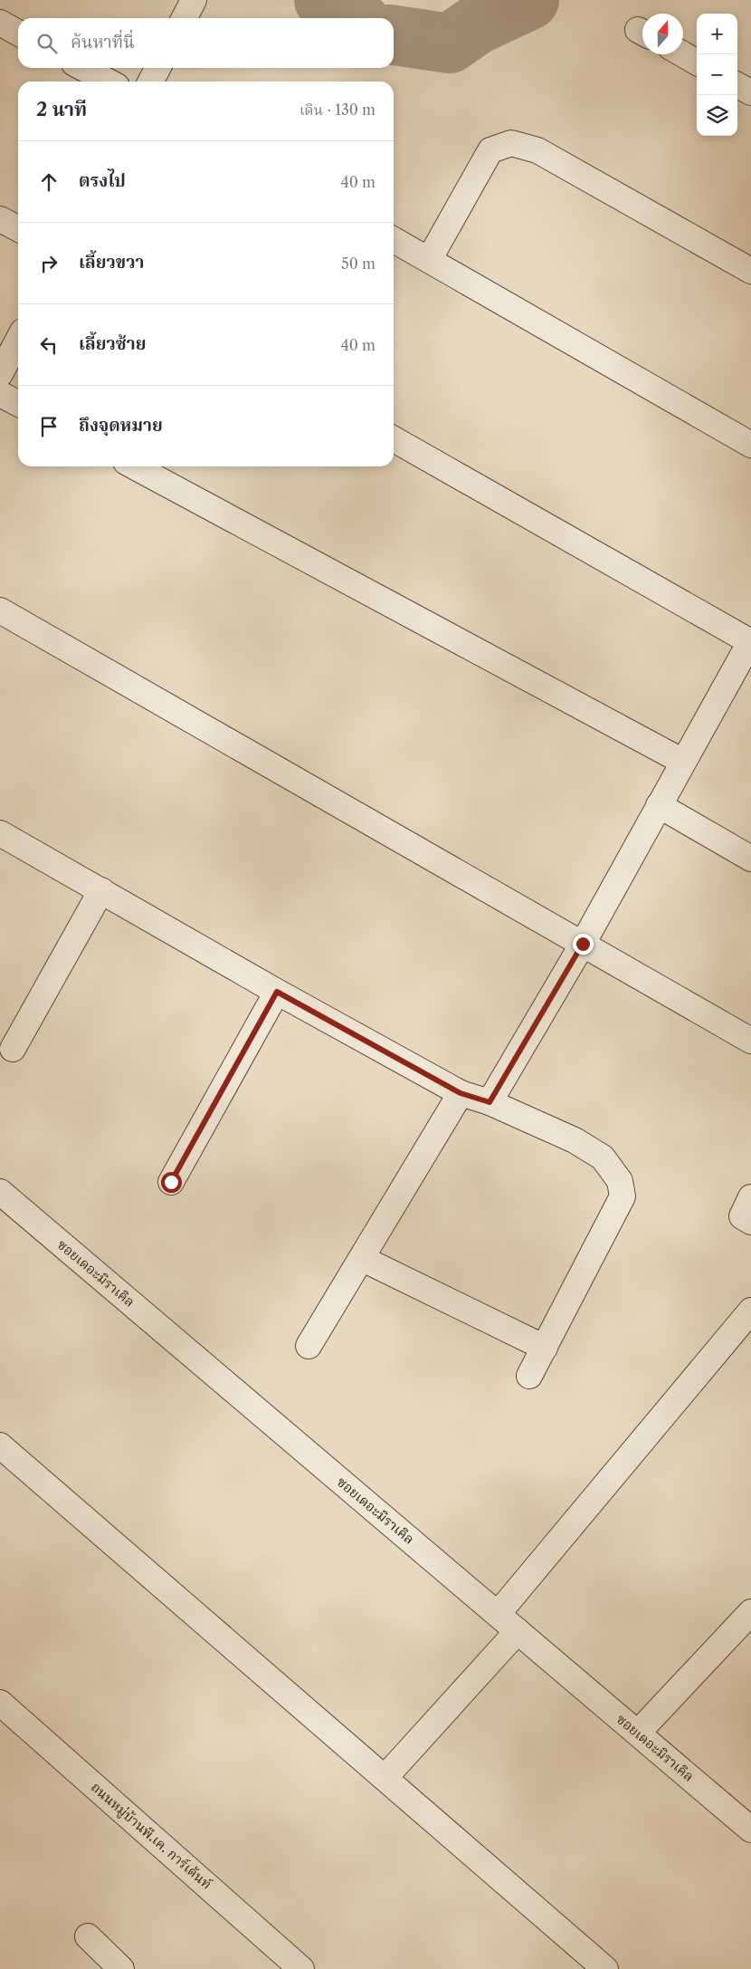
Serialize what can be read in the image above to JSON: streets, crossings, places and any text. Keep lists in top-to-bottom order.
{
  "streets": {
    "street": ["ซอยเดอะมิราเคิล", "ถนนหมู่บ้านพี.เค. การ์เด้นท์"]
  },
  "north": "top",
  "page": {
    "map_buttons": ["+", "−"],
    "search": "ค้นหาที่นี่",
    "heading": ["2 นาที", "เดิน · 130 m"],
    "list": [
      ["ตรงไป", "40 m"],
      ["เลี้ยวขวา", "50 m"],
      ["เลี้ยวซ้าย", "40 m"],
      "ถึงจุดหมาย"
    ]
  }
}
